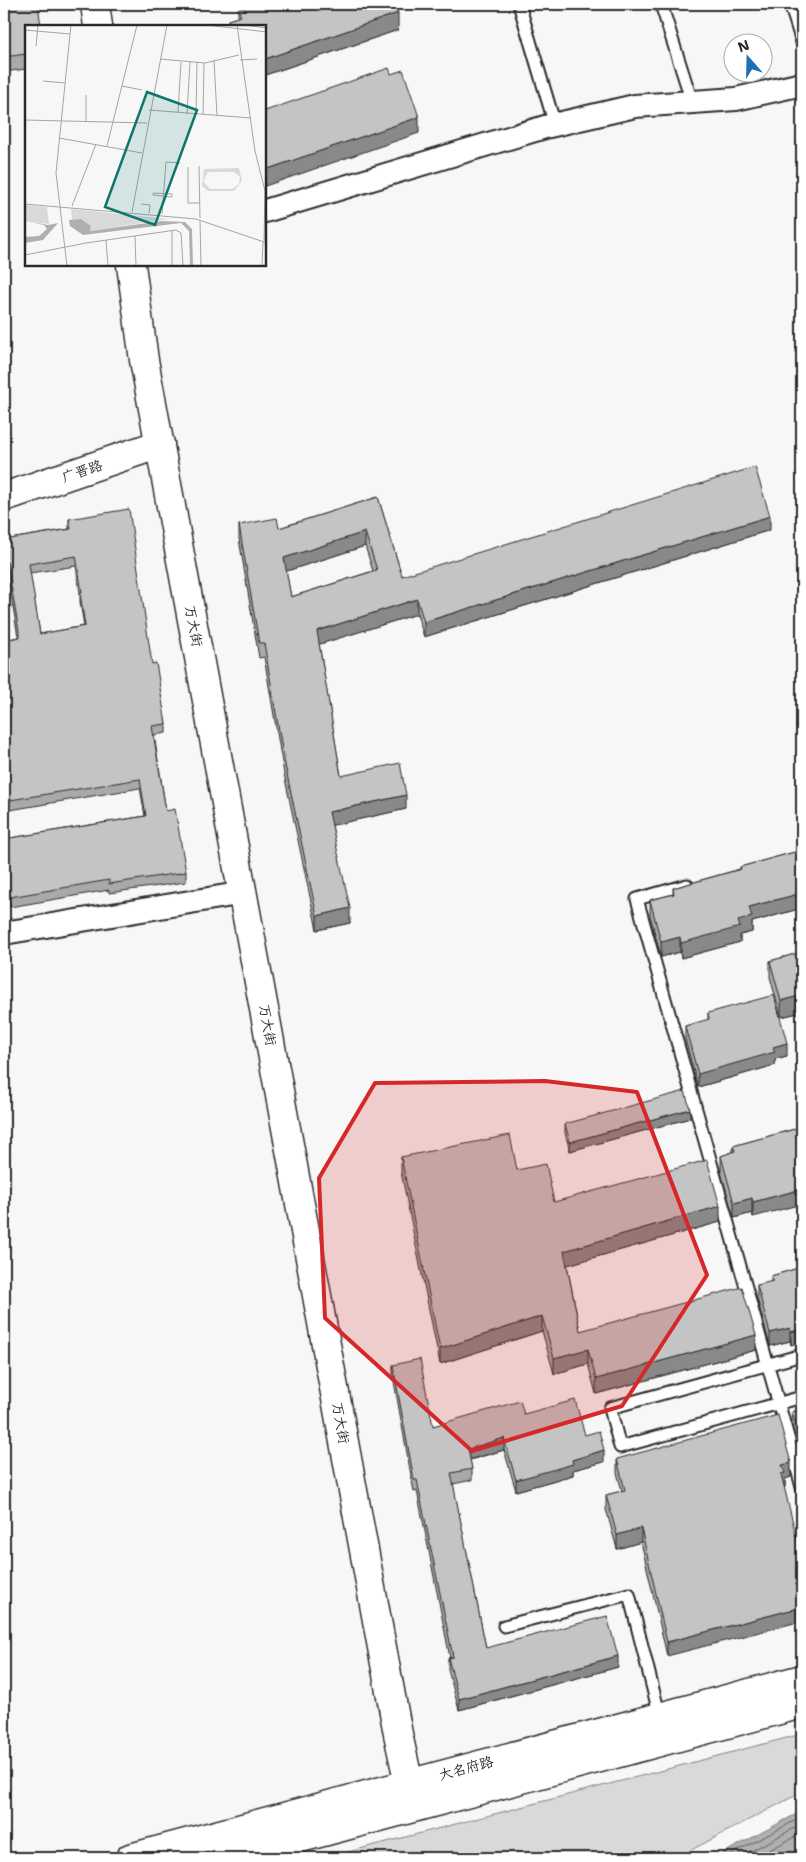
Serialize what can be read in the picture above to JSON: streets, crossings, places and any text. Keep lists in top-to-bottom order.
{
  "streets": {
    "street": ["广晋路", "万大街", "大名府路"]
  },
  "crossings": [
    ["广晋路", "万大街"],
    ["万大街", "大名府路"]
  ],
  "north": "top"
}
